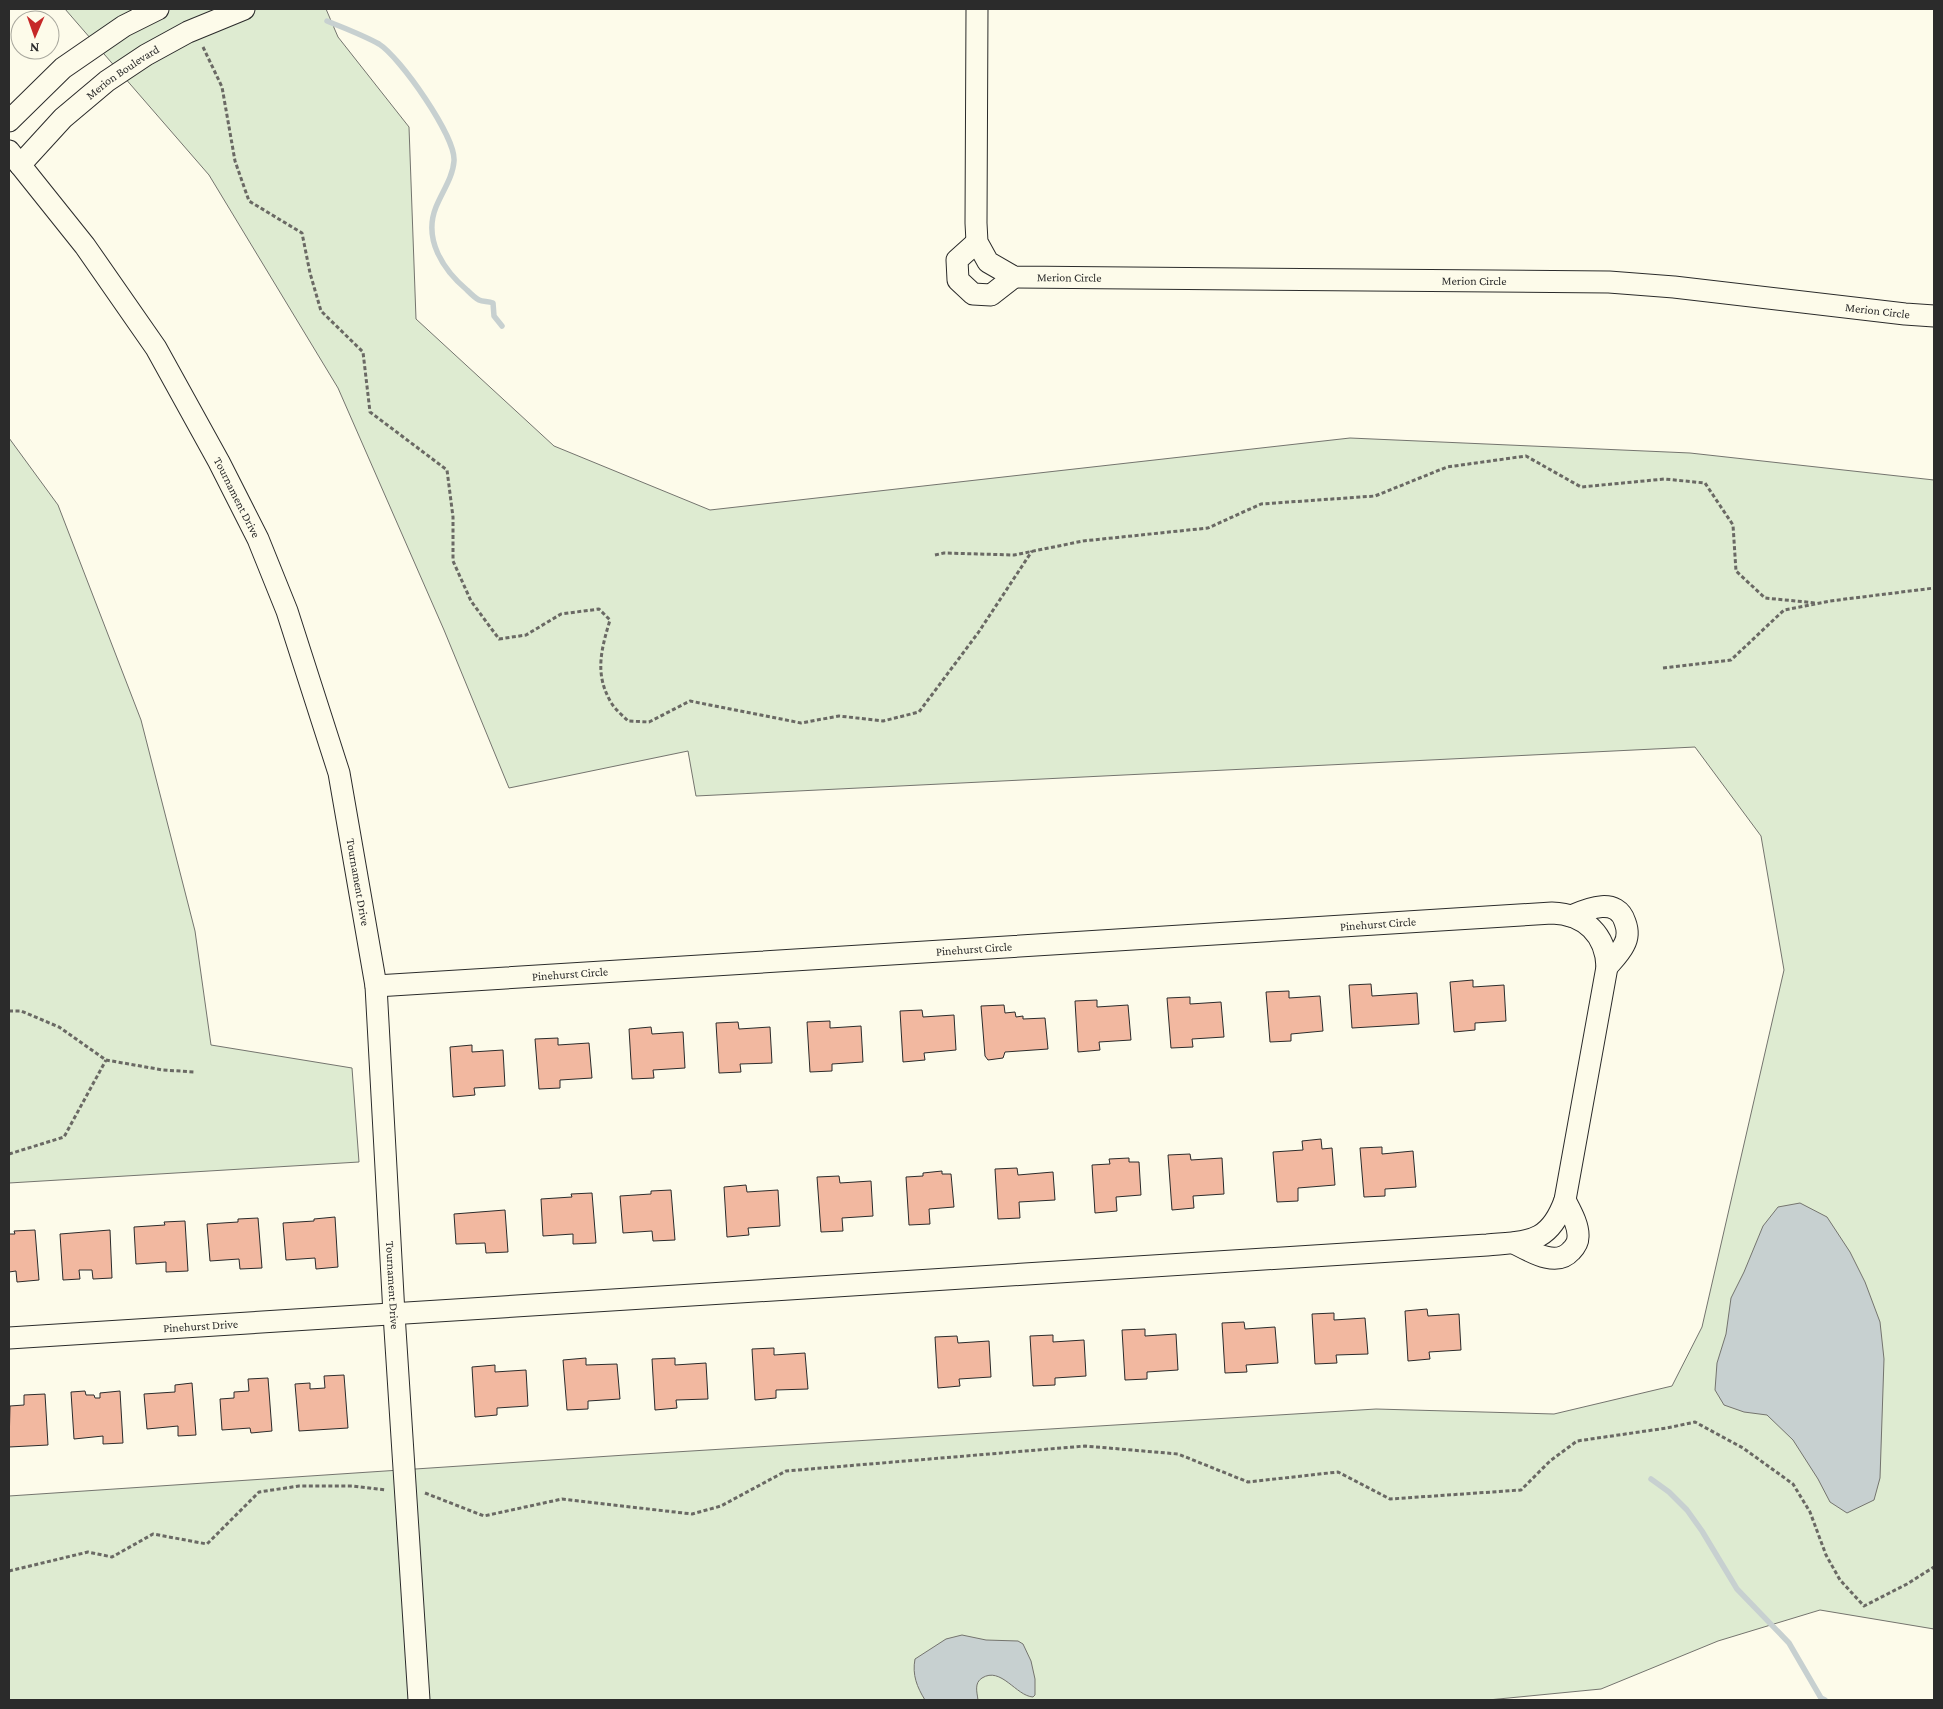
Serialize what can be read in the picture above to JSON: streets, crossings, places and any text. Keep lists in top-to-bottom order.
{
  "streets": {
    "street": [
      "Merion Boulevard",
      "Merion Circle",
      "Tournament Drive",
      "Pinehurst Circle",
      "Pinehurst Drive"
    ]
  },
  "crossings": [
    ["Merion Boulevard", "Tournament Drive"],
    ["Tournament Drive", "Pinehurst Circle"],
    ["Tournament Drive", "Pinehurst Drive"],
    ["Pinehurst Circle", "Pinehurst Drive"]
  ],
  "north": "bottom"
}
